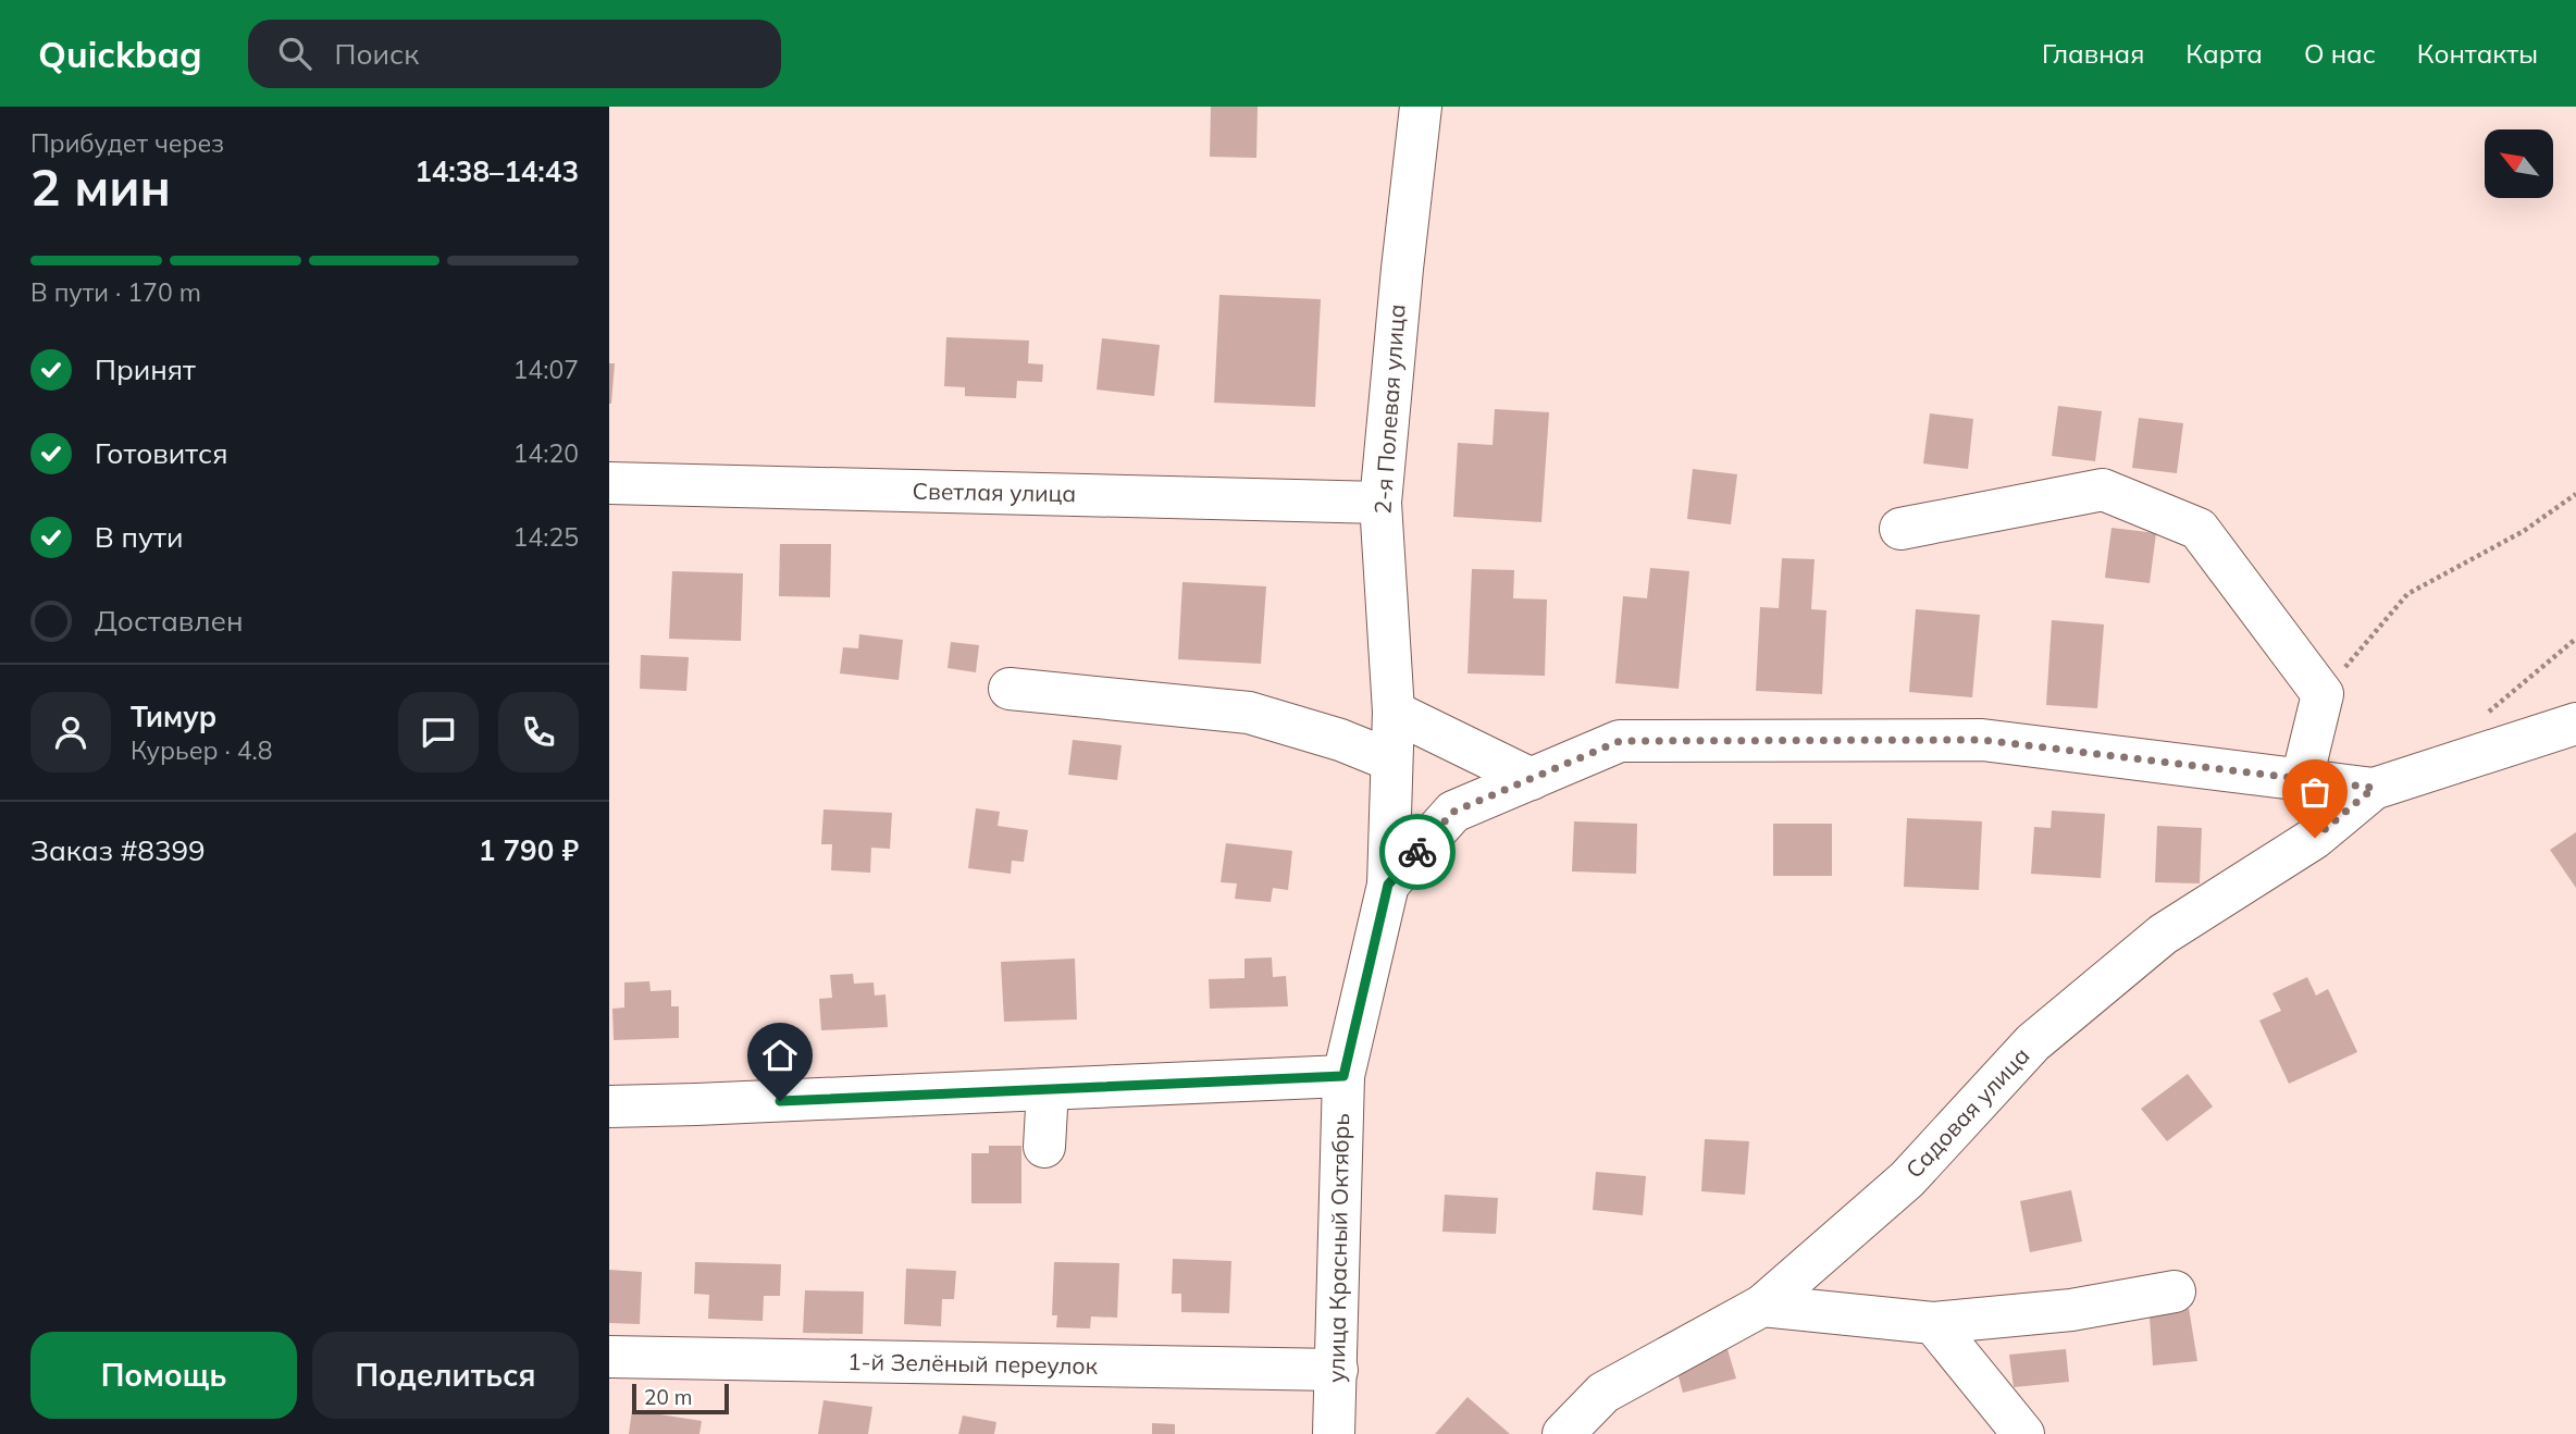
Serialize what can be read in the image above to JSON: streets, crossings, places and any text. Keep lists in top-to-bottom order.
{
  "streets": {
    "street": [
      "2-я Полевая улица",
      "Светлая улица",
      "Садовая улица",
      "улица Красный Октябрь",
      "1-й Зелёный переулок"
    ]
  },
  "crossings": [
    ["2-я Полевая улица", "Светлая улица"],
    ["2-я Полевая улица", "улица Красный Октябрь"],
    ["Садовая улица", "улица Красный Октябрь"],
    ["улица Красный Октябрь", "1-й Зелёный переулок"]
  ],
  "scale_bar": "20 m",
  "north": "top left",
  "page": {
    "header": "Quickbag",
    "search": "Поиск",
    "nav": [
      "Главная",
      "Карта",
      "О нас",
      "Контакты"
    ],
    "heading": ["2 мин", "Прибудет через", "14:38–14:43"],
    "panel": [
      "Тимур",
      "Курьер · 4.8",
      "Заказ #8399",
      "1 790 ₽"
    ],
    "bar": "В пути · 170 m",
    "list": [
      ["Принят", "14:07"],
      ["Готовится", "14:20"],
      ["В пути", "14:25"],
      "Доставлен"
    ],
    "buttons": ["Помощь", "Поделиться"],
    "scale": "20 m"
  }
}
